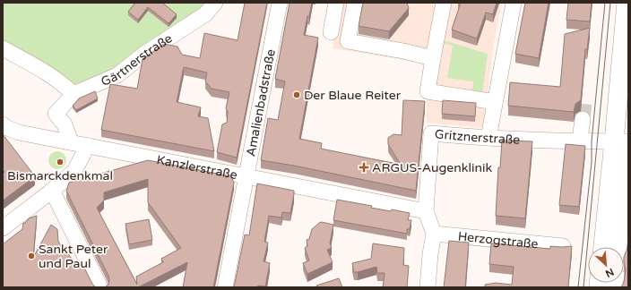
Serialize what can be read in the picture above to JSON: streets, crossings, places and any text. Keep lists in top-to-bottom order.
{
  "streets": {
    "street": [
      "Gärtnerstraße",
      "Amalienbadstraße",
      "Gritznerstraße",
      "Kanzlerstraße",
      "Herzogstraße"
    ]
  },
  "crossings": [
    ["Amalienbadstraße", "Kanzlerstraße"],
    ["Gritznerstraße", "Kanzlerstraße"],
    ["Gritznerstraße", "Herzogstraße"]
  ],
  "places": {
    "other": ["Der Blaue Reiter", "Bismarckdenkmal", "Sankt Peter und Paul"],
    "health": ["ARGUS-Augenklinik"]
  },
  "north": "bottom right"
}
